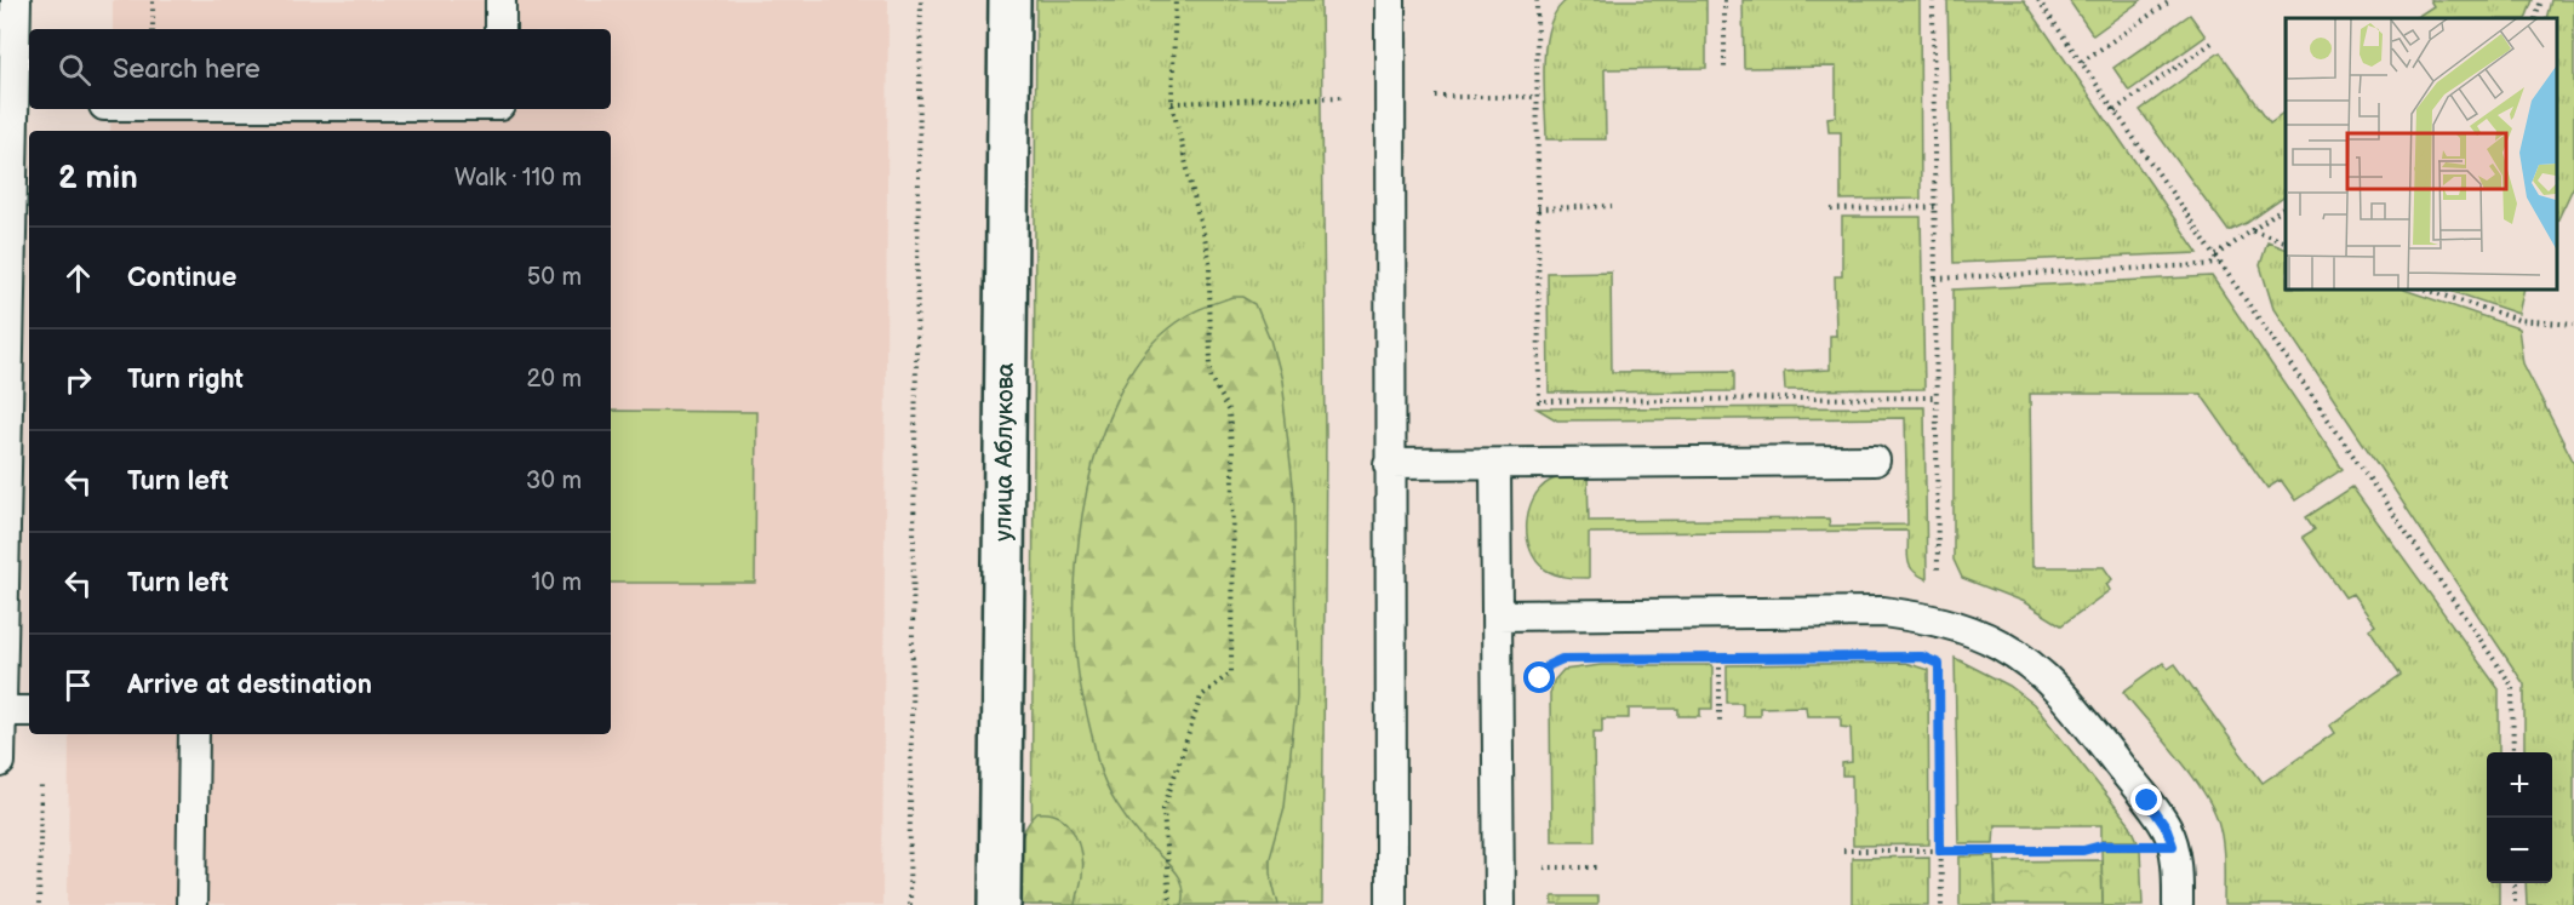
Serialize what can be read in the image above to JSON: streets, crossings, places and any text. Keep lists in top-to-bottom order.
{
  "streets": {
    "street": ["улица Аблукова"]
  },
  "page": {
    "search": "Search here",
    "heading": ["2 min", "Walk · 110 m"],
    "list": [
      ["Continue", "50 m"],
      ["Turn right", "20 m"],
      ["Turn left", "30 m"],
      ["Turn left", "10 m"],
      "Arrive at destination"
    ],
    "map_buttons": ["+", "−"]
  }
}
